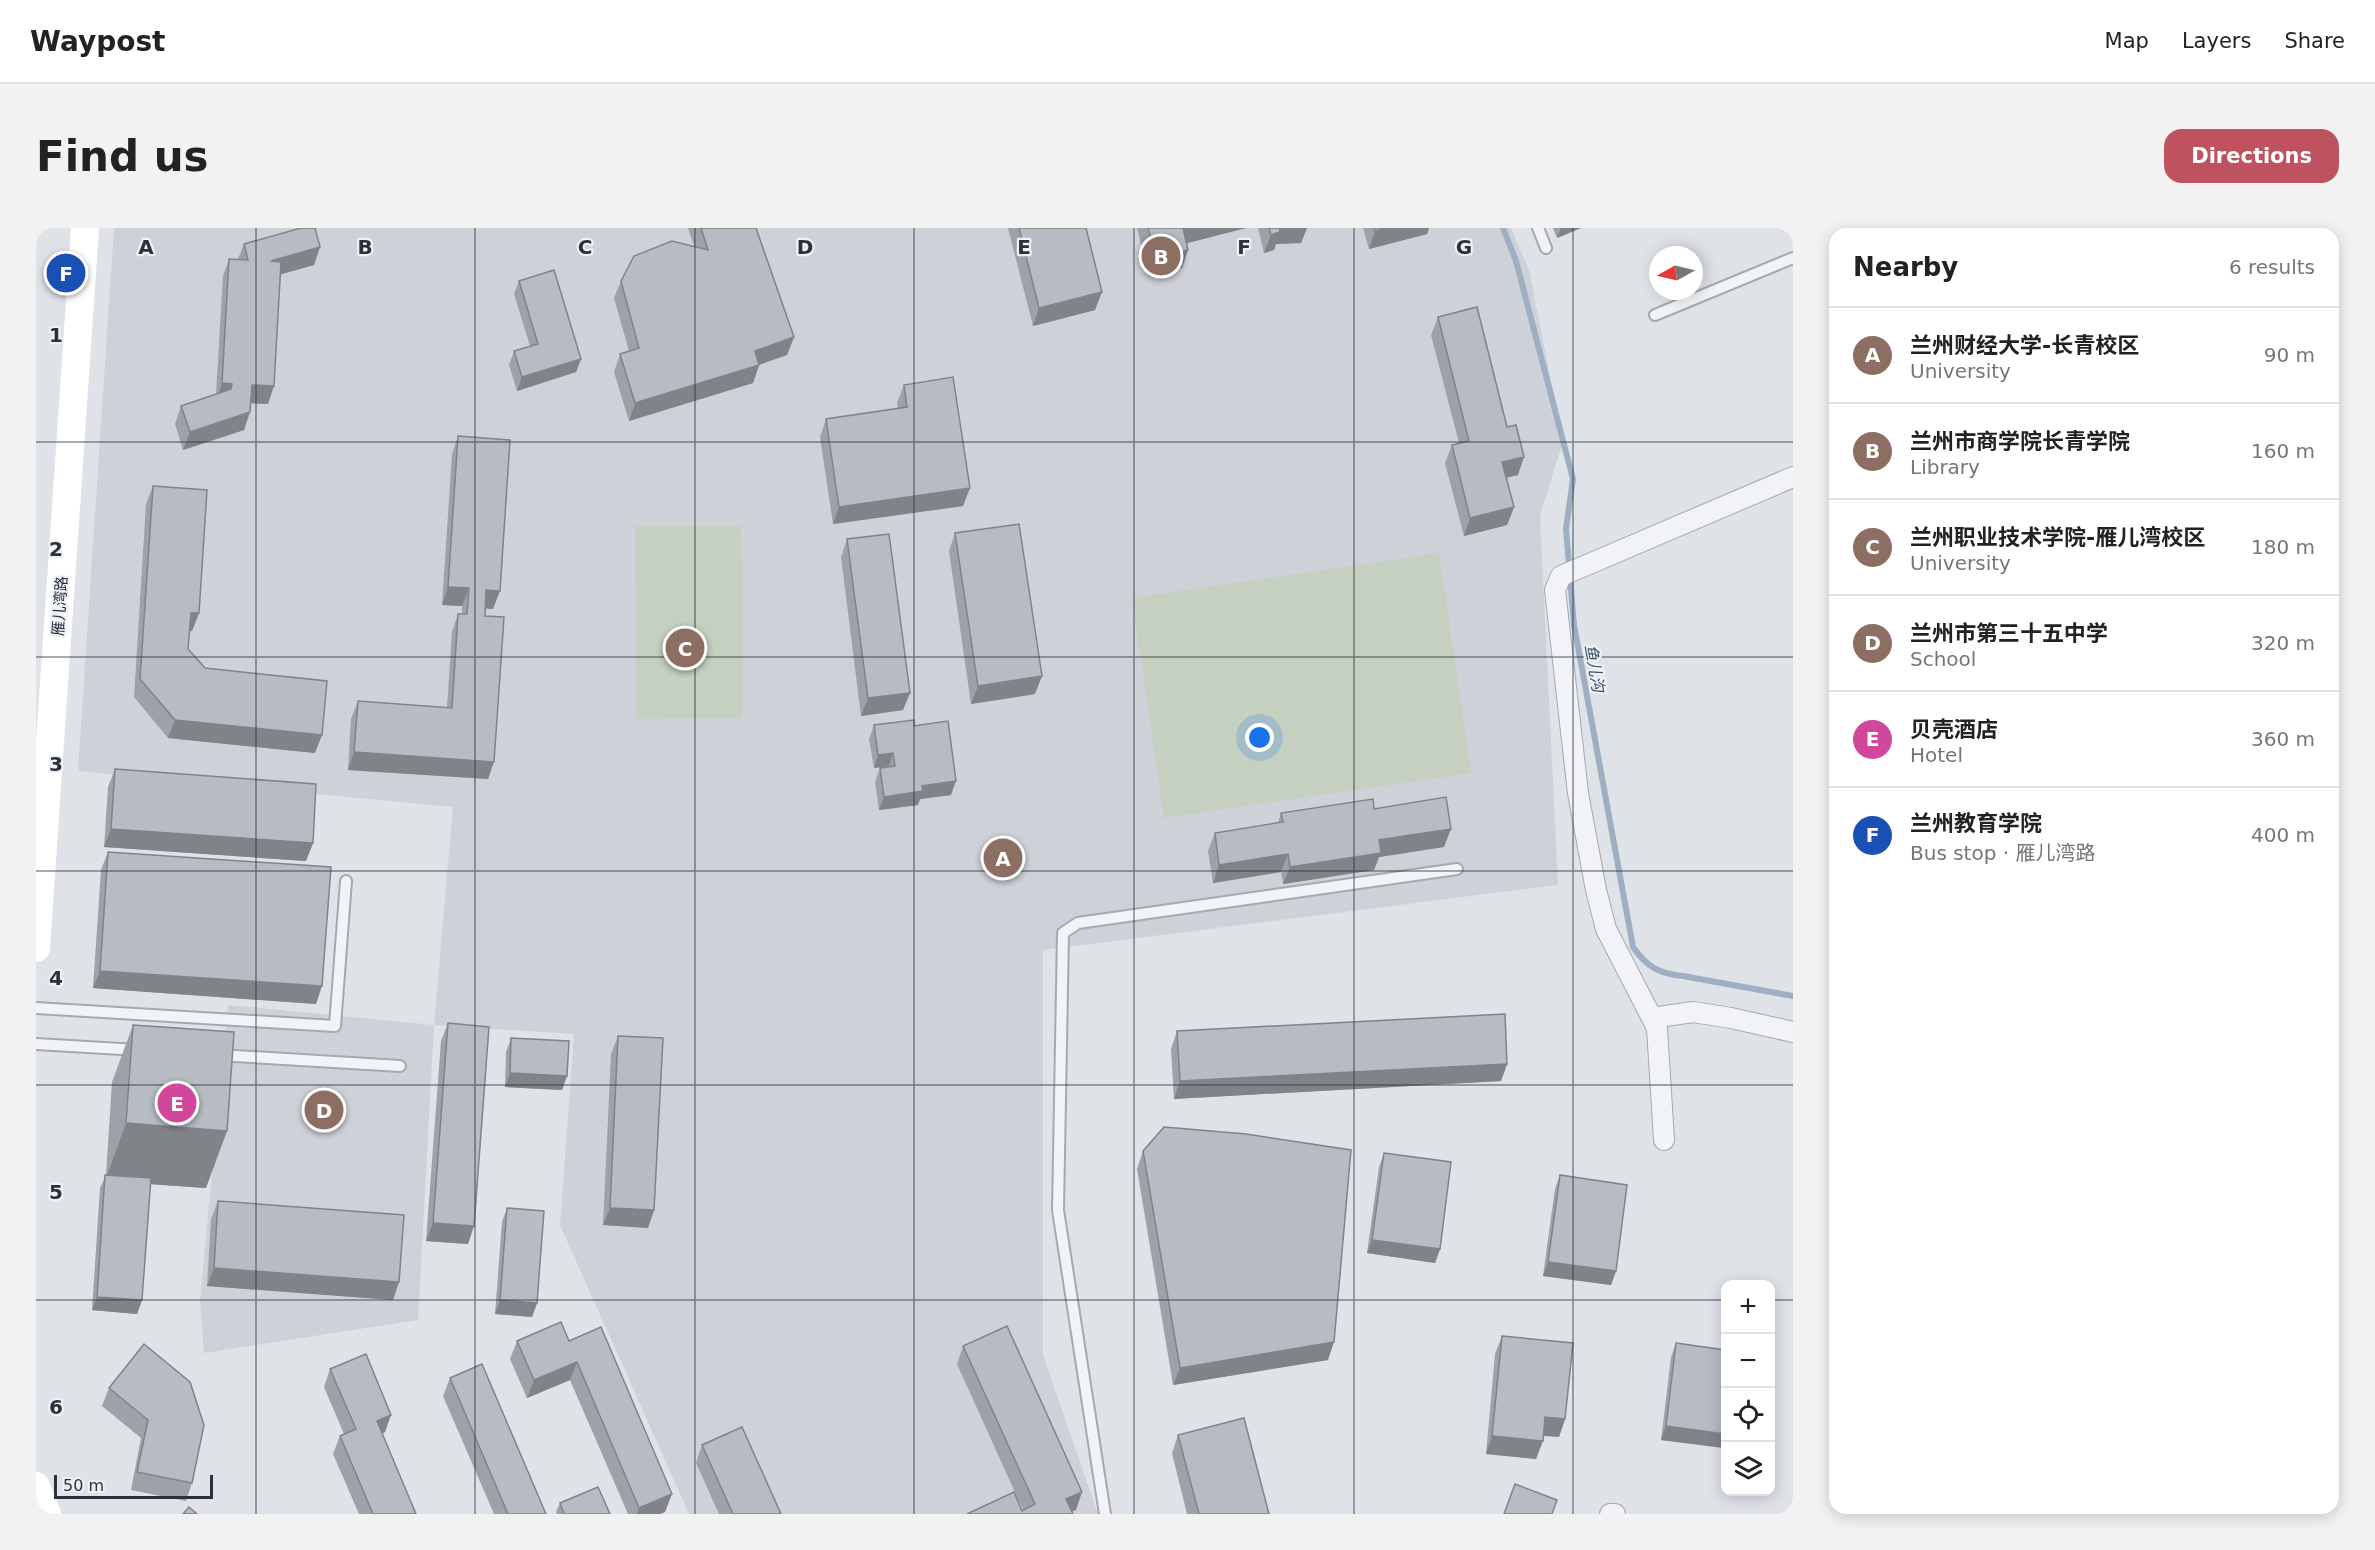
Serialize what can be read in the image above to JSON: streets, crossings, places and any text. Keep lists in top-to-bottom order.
{
  "streets": {
    "main road": ["雁儿湾路"]
  },
  "water": ["鱼儿沟"],
  "scale_bar": "50 m",
  "north": "left",
  "page": {
    "header": "Waypost",
    "nav": ["Map", "Layers", "Share"],
    "buttons": "Directions",
    "title": "Find us",
    "heading": ["Nearby", "6 results"],
    "pins": [
      "B",
      "F",
      "C",
      "A",
      "E",
      "D"
    ],
    "list": [
      {
        "mark": "A",
        "name": "兰州财经大学-长青校区",
        "note": "University",
        "value": "90 m"
      },
      {
        "mark": "B",
        "name": "兰州市商学院长青学院",
        "note": "Library",
        "value": "160 m"
      },
      {
        "mark": "C",
        "name": "兰州职业技术学院-雁儿湾校区",
        "note": "University",
        "value": "180 m"
      },
      {
        "mark": "D",
        "name": "兰州市第三十五中学",
        "note": "School",
        "value": "320 m"
      },
      {
        "mark": "E",
        "name": "贝壳酒店",
        "note": "Hotel",
        "value": "360 m"
      },
      {
        "mark": "F",
        "name": "兰州教育学院",
        "note": "Bus stop · 雁儿湾路",
        "value": "400 m"
      }
    ],
    "map_buttons": ["+", "−"],
    "scale": "50 m"
  },
  "grid": {
    "columns": [
      "A",
      "B",
      "C",
      "D",
      "E",
      "F",
      "G"
    ],
    "rows": [
      "1",
      "2",
      "3",
      "4",
      "5",
      "6"
    ]
  }
}
